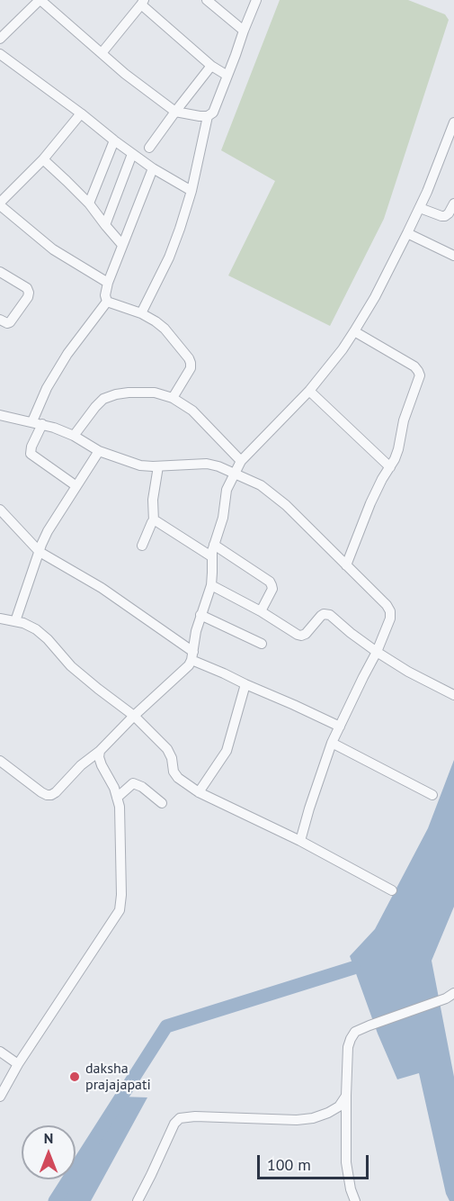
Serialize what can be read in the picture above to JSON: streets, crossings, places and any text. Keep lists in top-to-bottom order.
{
  "places": ["daksha prajajapati"],
  "scale_bar": "100 m",
  "north": "top"
}
